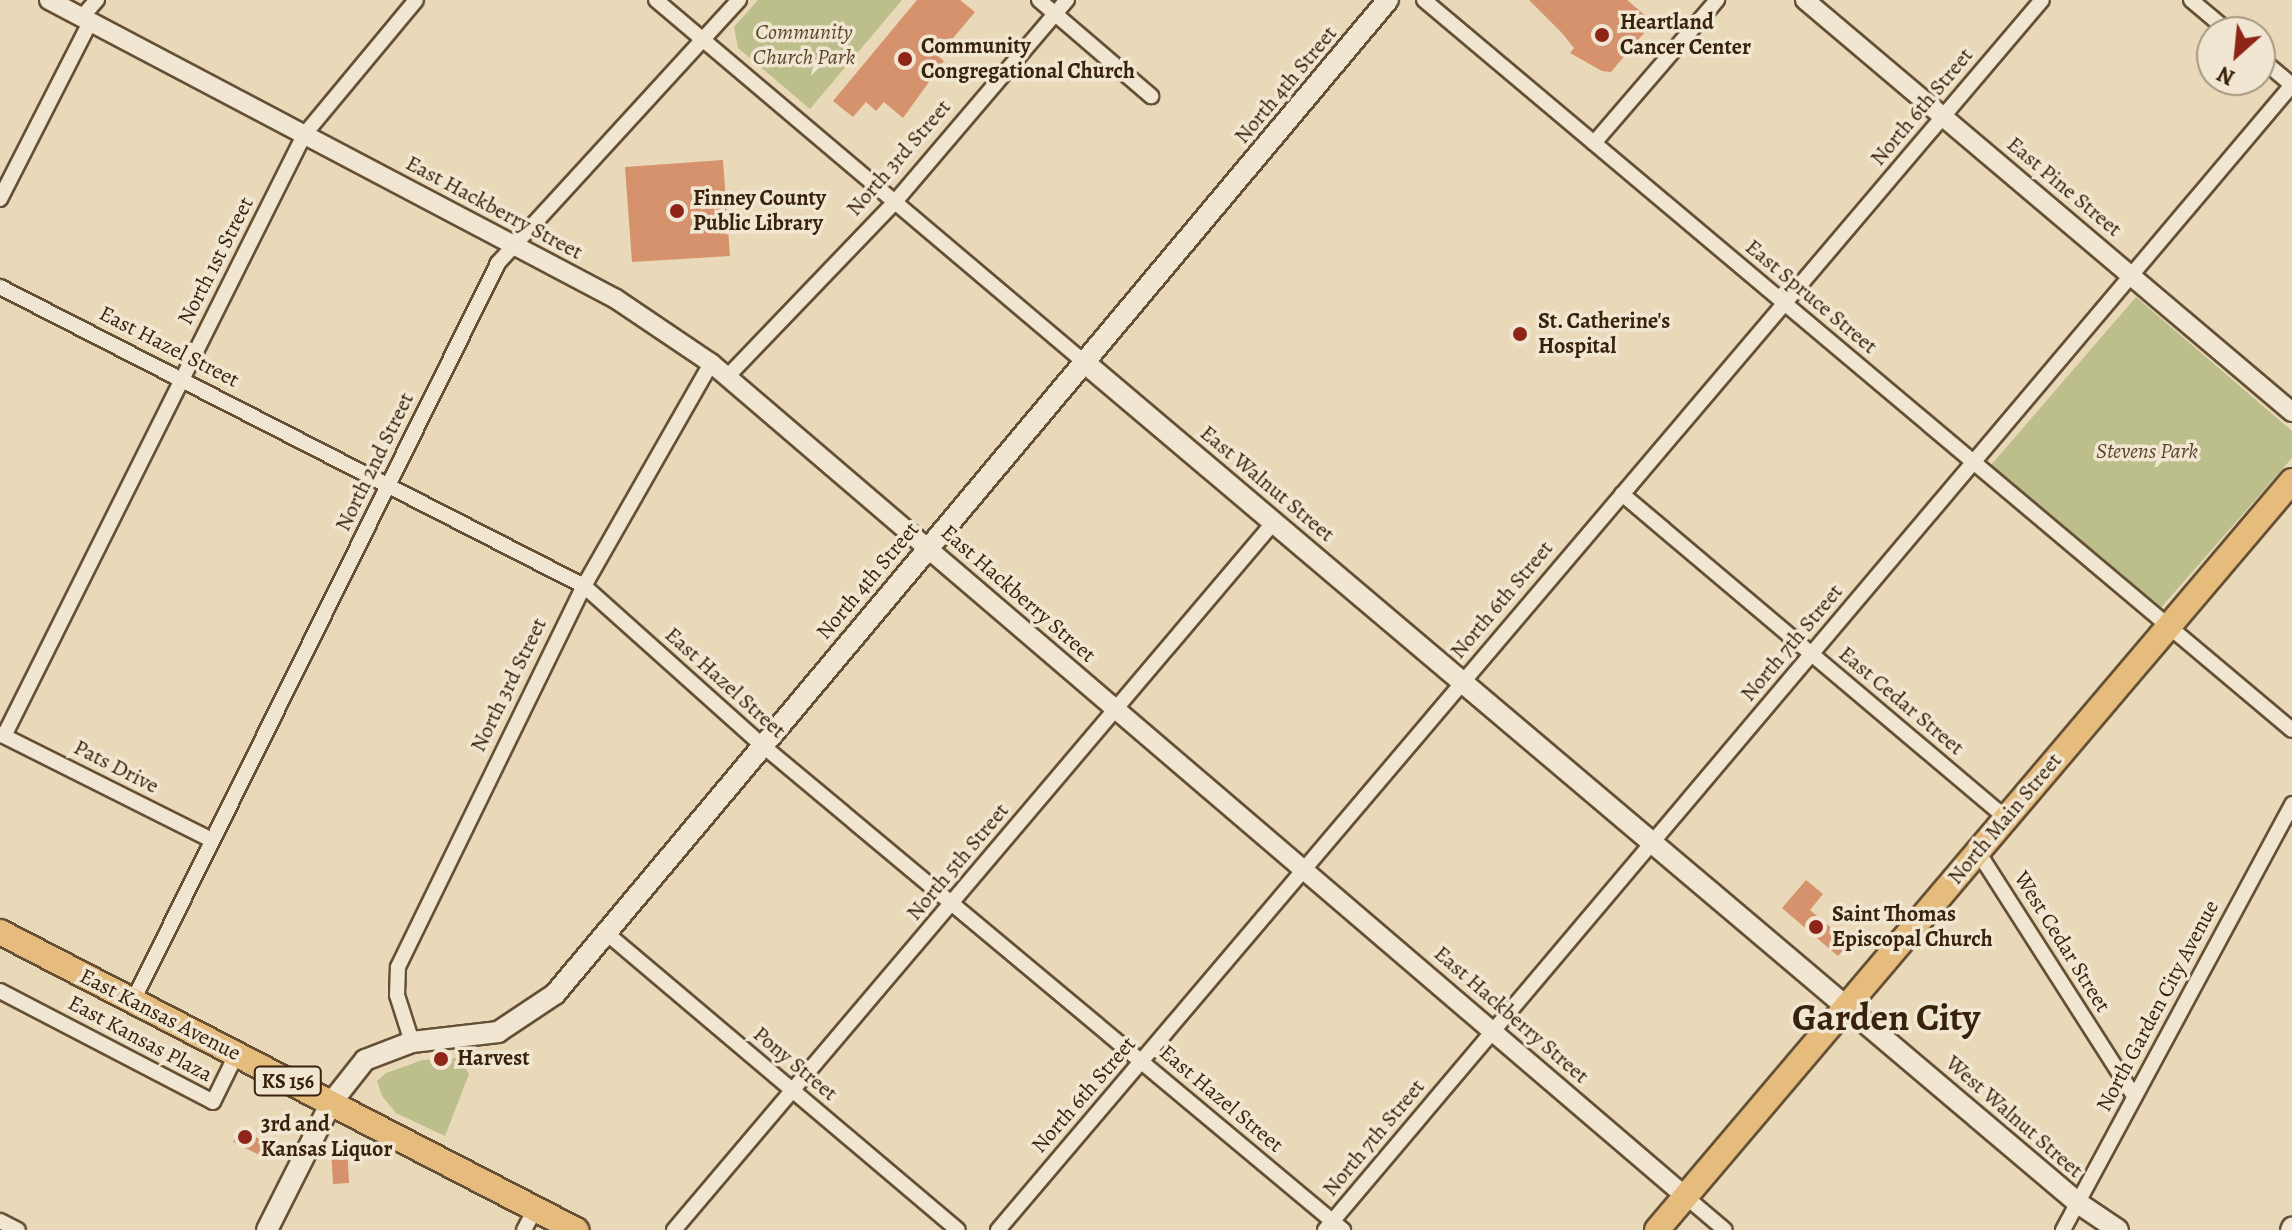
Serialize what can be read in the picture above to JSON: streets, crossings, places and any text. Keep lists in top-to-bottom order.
{
  "streets": {
    "main road": [
      "North 4th Street",
      "East Walnut Street",
      "North Main Street",
      "East Kansas Avenue",
      "KS 156",
      "West Walnut Street"
    ],
    "street": [
      "North 6th Street",
      "North 3rd Street",
      "East Pine Street",
      "East Hackberry Street",
      "North 1st Street",
      "East Spruce Street",
      "East Hazel Street",
      "North 2nd Street",
      "North 7th Street",
      "East Cedar Street",
      "Pats Drive",
      "North 5th Street",
      "West Cedar Street",
      "North Garden City Avenue",
      "East Kansas Plaza",
      "Pony Street"
    ]
  },
  "crossings": [
    ["North 4th Street", "North 3rd Street"],
    ["North 4th Street", "East Hackberry Street"],
    ["North 4th Street", "East Hazel Street"],
    ["North 4th Street", "East Walnut Street"],
    ["North 4th Street", "East Kansas Avenue"],
    ["North 4th Street", "Pony Street"],
    ["North 6th Street", "East Pine Street"],
    ["North 6th Street", "East Hackberry Street"],
    ["North 6th Street", "East Spruce Street"],
    ["North 6th Street", "East Hazel Street"],
    ["North 6th Street", "East Walnut Street"],
    ["North 6th Street", "East Cedar Street"],
    ["North 3rd Street", "East Hackberry Street"],
    ["North 3rd Street", "East Hazel Street"],
    ["North 3rd Street", "East Walnut Street"],
    ["East Pine Street", "North 7th Street"],
    ["East Hackberry Street", "North 1st Street"],
    ["East Hackberry Street", "North 2nd Street"],
    ["East Hackberry Street", "North 7th Street"],
    ["East Hackberry Street", "North Main Street"],
    ["East Hackberry Street", "North 5th Street"],
    ["North 1st Street", "East Hazel Street"],
    ["North 1st Street", "Pats Drive"],
    ["East Spruce Street", "North 7th Street"],
    ["East Spruce Street", "North Main Street"],
    ["East Hazel Street", "North 2nd Street"],
    ["East Hazel Street", "North 7th Street"],
    ["East Hazel Street", "North 5th Street"],
    ["North 2nd Street", "East Walnut Street"],
    ["North 2nd Street", "Pats Drive"],
    ["North 2nd Street", "East Kansas Avenue"],
    ["East Walnut Street", "North 7th Street"],
    ["East Walnut Street", "North Main Street"],
    ["East Walnut Street", "North 5th Street"],
    ["East Walnut Street", "West Walnut Street"],
    ["North 7th Street", "East Cedar Street"],
    ["East Cedar Street", "North Main Street"],
    ["North Main Street", "West Cedar Street"],
    ["North Main Street", "West Walnut Street"],
    ["North 5th Street", "Pony Street"],
    ["West Cedar Street", "North Garden City Avenue"],
    ["North Garden City Avenue", "West Walnut Street"],
    ["East Kansas Avenue", "East Kansas Plaza"]
  ],
  "districts": ["Garden City"],
  "parks": ["Community Church Park", "Stevens Park"],
  "places": [
    "Heartland Cancer Center",
    "Community Congregational Church",
    "Finney County Public Library",
    "St. Catherine's Hospital",
    "Saint Thomas Episcopal Church",
    "Harvest",
    "3rd and Kansas Liquor"
  ],
  "north": "bottom left"
}
